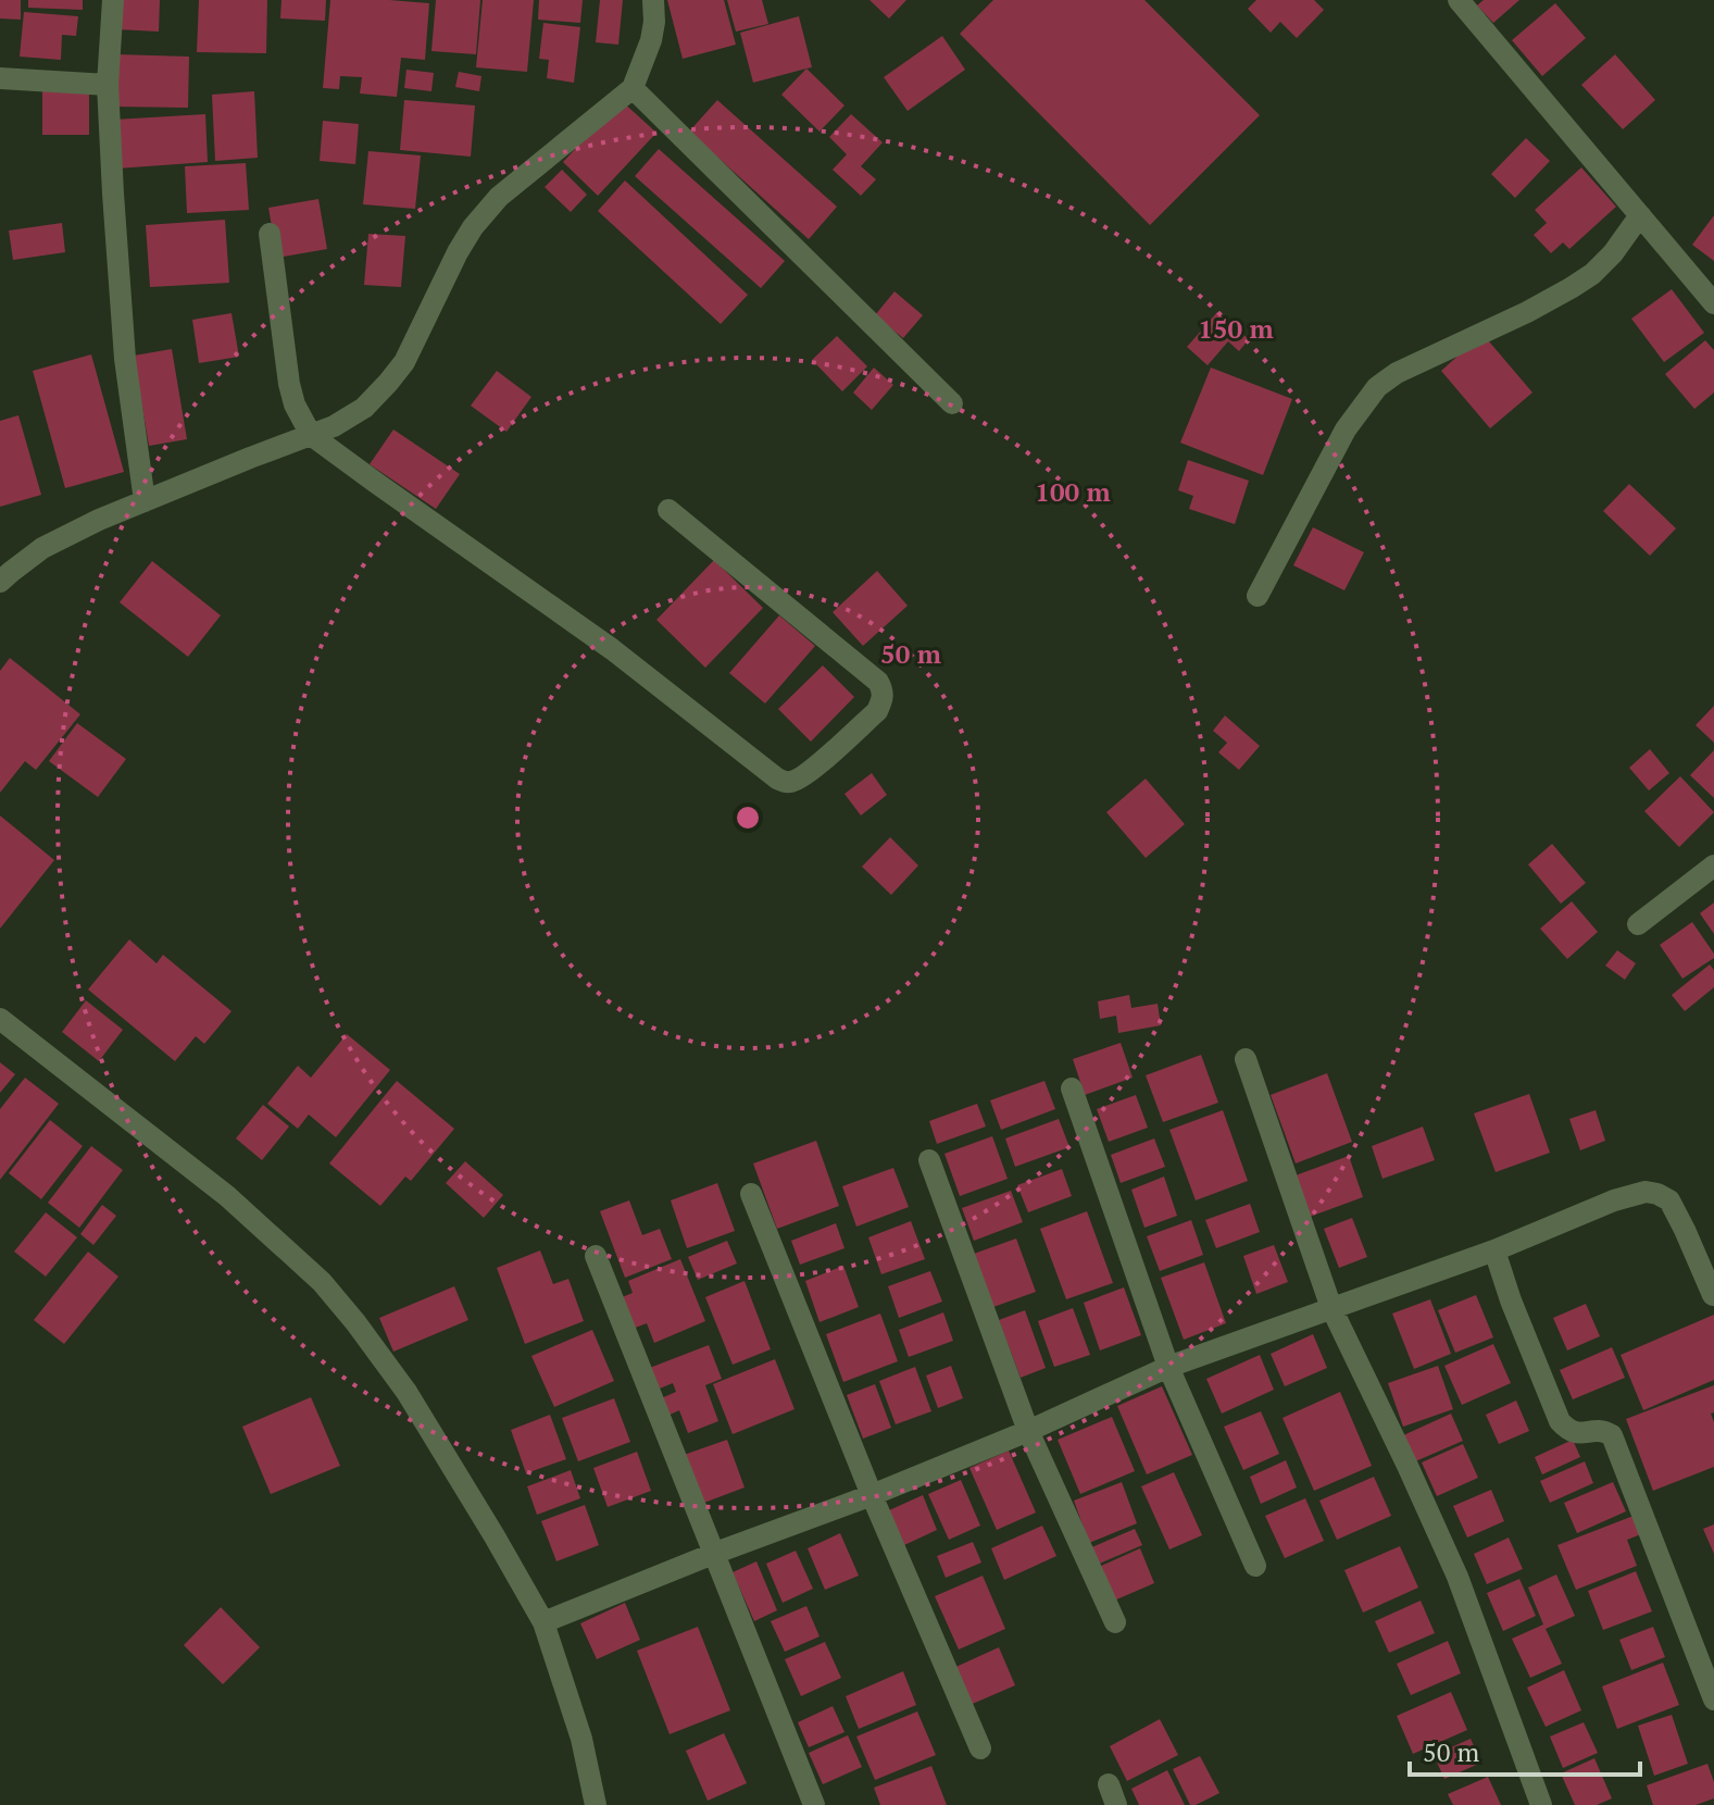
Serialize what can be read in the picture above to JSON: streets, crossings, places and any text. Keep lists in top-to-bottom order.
{
  "scale_bar": "50 m",
  "rings": ["150 m", "100 m", "50 m"]
}
